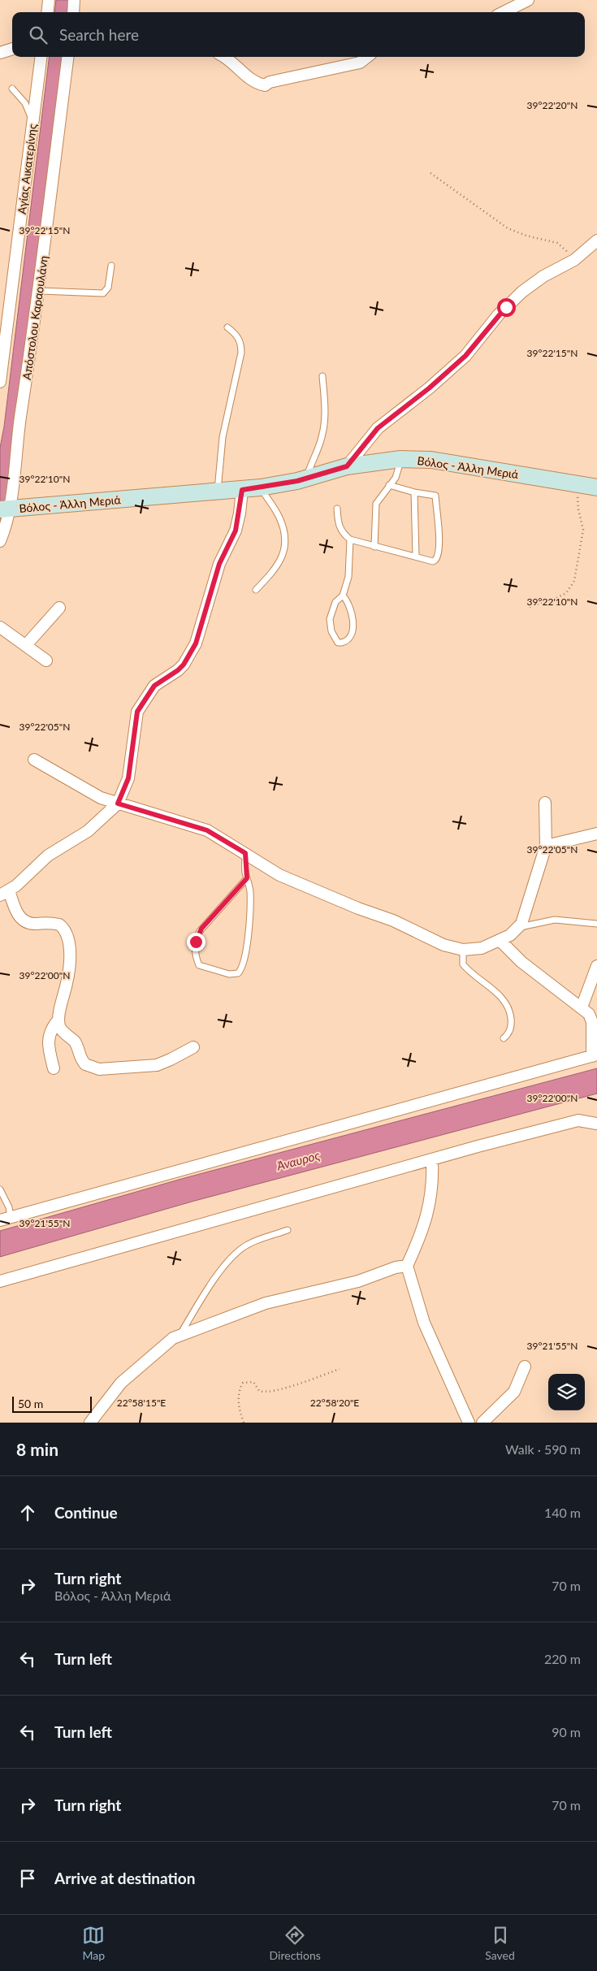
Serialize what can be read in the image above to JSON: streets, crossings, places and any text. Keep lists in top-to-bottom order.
{
  "streets": {
    "main road": ["Βόλος - Άλλη Μεριά"],
    "street": ["Αγίας Αικατερίνης", "Απόστολου Καραουλάνη"]
  },
  "crossings": [
    ["Απόστολου Καραουλάνη", "Βόλος - Άλλη Μεριά"]
  ],
  "water": ["Άναυρος"],
  "scale_bar": "50 m",
  "page": {
    "search": "Search here",
    "scale": "50 m",
    "heading": ["8 min", "Walk · 590 m"],
    "list": [
      ["Continue", "140 m"],
      ["Turn right", "Βόλος - Άλλη Μεριά", "70 m"],
      ["Turn left", "220 m"],
      ["Turn left", "90 m"],
      ["Turn right", "70 m"],
      "Arrive at destination"
    ],
    "nav": ["Map", "Directions", "Saved"]
  },
  "coordinates": [
    "39°22'20\"N",
    "39°22'15\"N",
    "39°22'10\"N",
    "39°22'05\"N",
    "39°22'00\"N",
    "39°21'55\"N",
    "22°58'15\"E",
    "22°58'20\"E"
  ]
}
